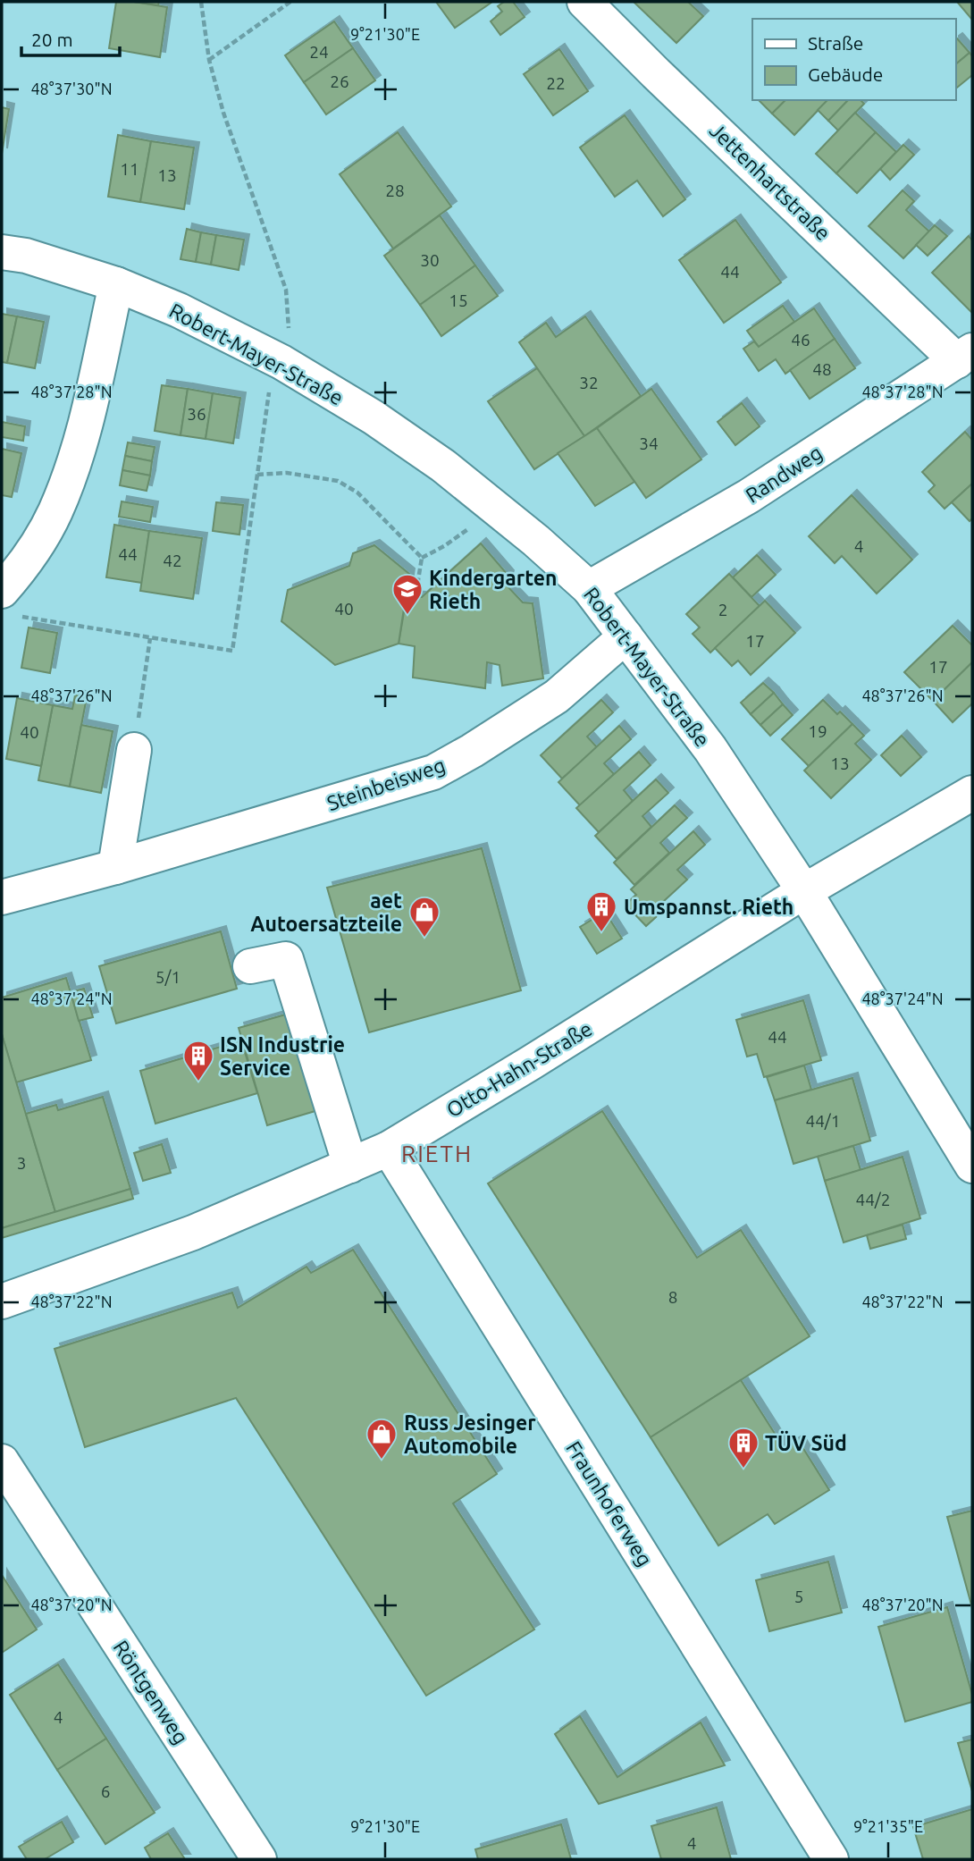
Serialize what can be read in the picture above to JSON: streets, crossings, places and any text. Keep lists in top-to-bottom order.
{
  "streets": {
    "street": [
      "Jettenhartstraße",
      "Robert-Mayer-Straße",
      "Randweg",
      "Steinbeisweg",
      "Otto-Hahn-Straße",
      "Fraunhoferweg",
      "Röntgenweg"
    ]
  },
  "crossings": [
    ["Jettenhartstraße", "Randweg"],
    ["Robert-Mayer-Straße", "Randweg"],
    ["Robert-Mayer-Straße", "Steinbeisweg"],
    ["Robert-Mayer-Straße", "Otto-Hahn-Straße"],
    ["Otto-Hahn-Straße", "Fraunhoferweg"]
  ],
  "districts": ["RIETH"],
  "places": {
    "school or university": ["Kindergarten Rieth"],
    "building": ["Umspannst. Rieth", "ISN Industrie Service", "TÜV Süd"],
    "shop": ["aet Autoersatzteile", "Russ Jesinger Automobile"]
  },
  "house_numbers": [
    "24",
    "26",
    "22",
    "11",
    "13",
    "28",
    "30",
    "44",
    "15",
    "46",
    "48",
    "32",
    "36",
    "34",
    "4",
    "44",
    "42",
    "40",
    "2",
    "17",
    "17",
    "19",
    "40",
    "13",
    "5/1",
    "44",
    "44/1",
    "3",
    "44/2",
    "8",
    "5",
    "4",
    "6",
    "4"
  ],
  "legend": ["Straße", "Gebäude"],
  "scale_bar": "20 m",
  "coordinates": [
    "9°21'30\"E",
    "48°37'30\"N",
    "48°37'28\"N",
    "48°37'26\"N",
    "48°37'24\"N",
    "48°37'22\"N",
    "48°37'20\"N",
    "9°21'35\"E"
  ]
}
